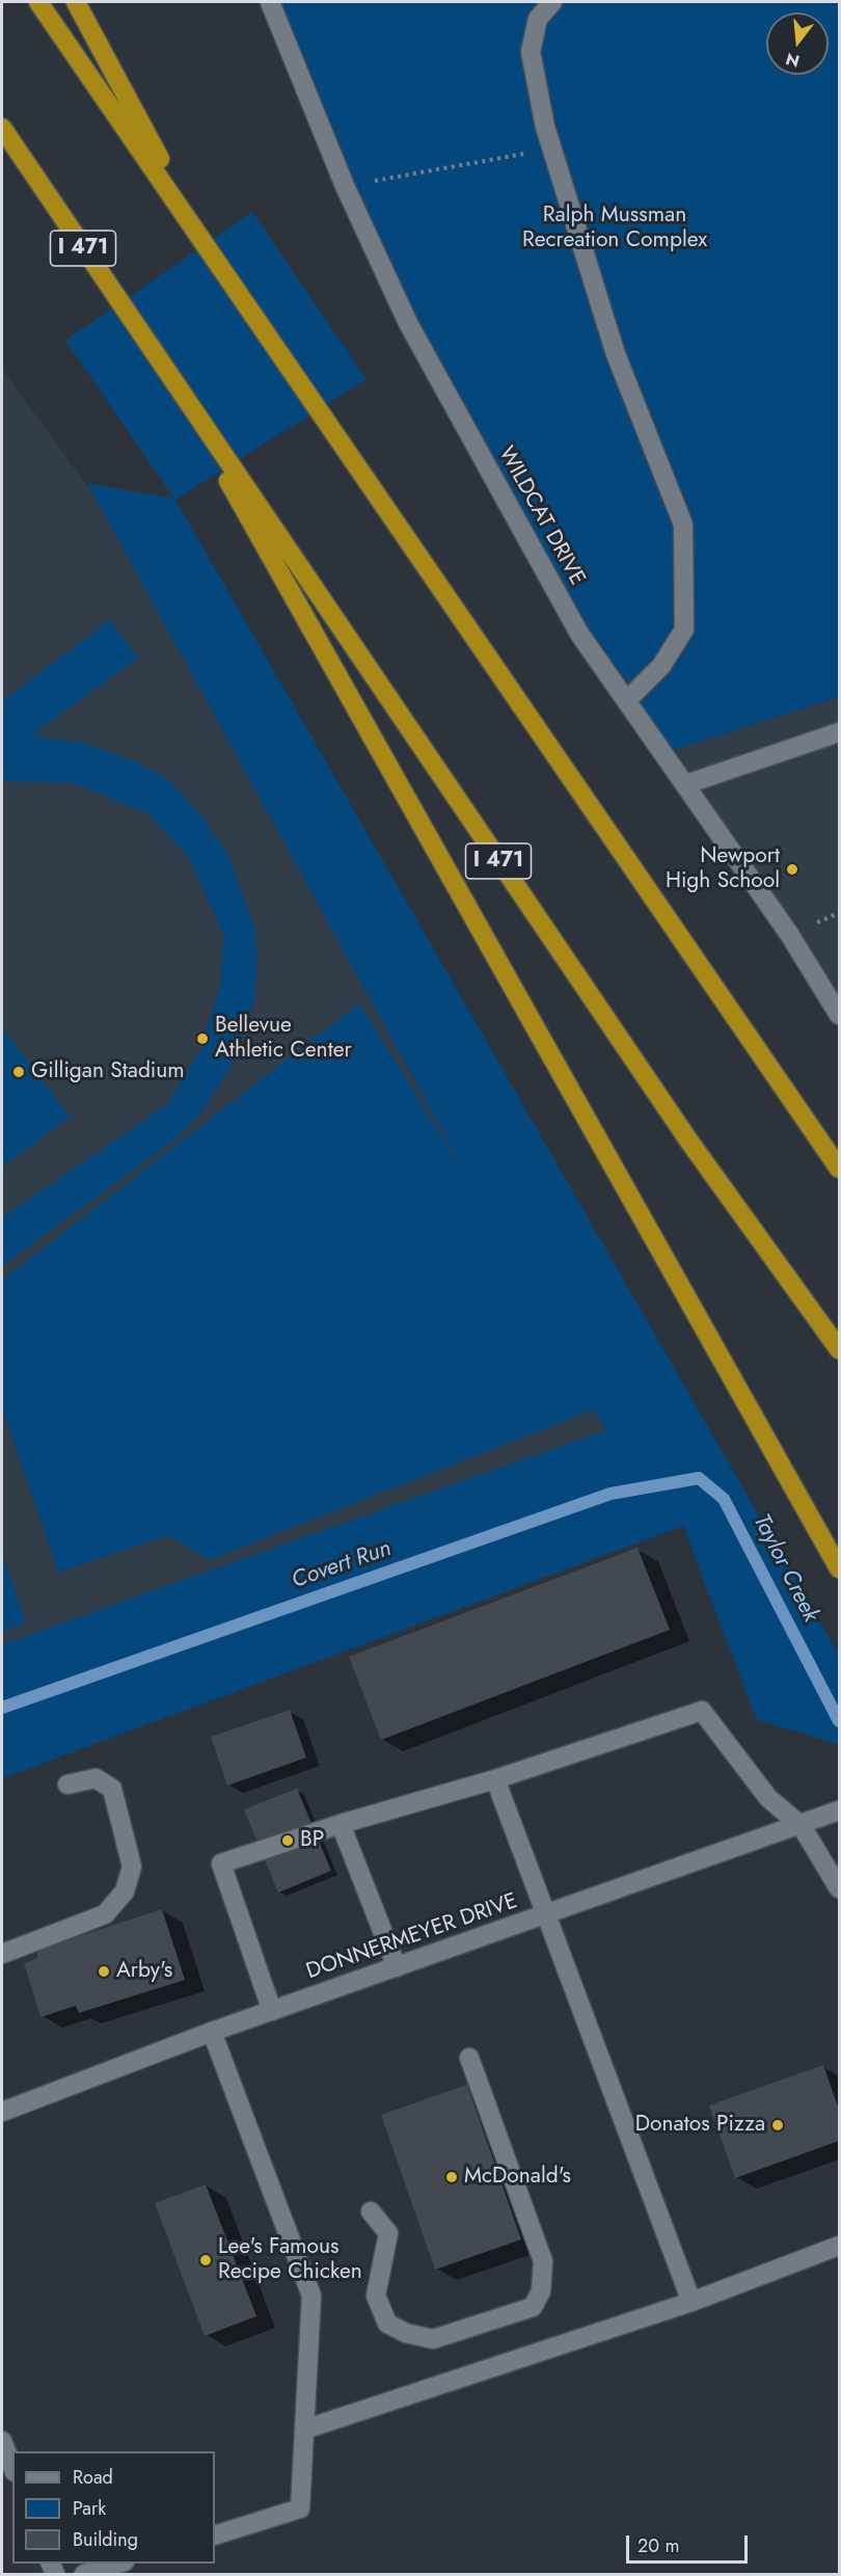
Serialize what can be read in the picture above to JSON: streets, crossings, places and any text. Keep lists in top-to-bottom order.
{
  "streets": {
    "highway": ["I 471"],
    "street": ["WILDCAT DRIVE", "DONNERMEYER DRIVE"]
  },
  "water": ["Covert Run", "Taylor Creek"],
  "parks": ["Ralph Mussman Recreation Complex"],
  "places": [
    "Newport High School",
    "Bellevue Athletic Center",
    "Gilligan Stadium",
    "BP",
    "Arby's",
    "Donatos Pizza",
    "McDonald's",
    "Lee's Famous Recipe Chicken"
  ],
  "legend": ["Road", "Park", "Building"],
  "scale_bar": "20 m",
  "north": "bottom"
}
